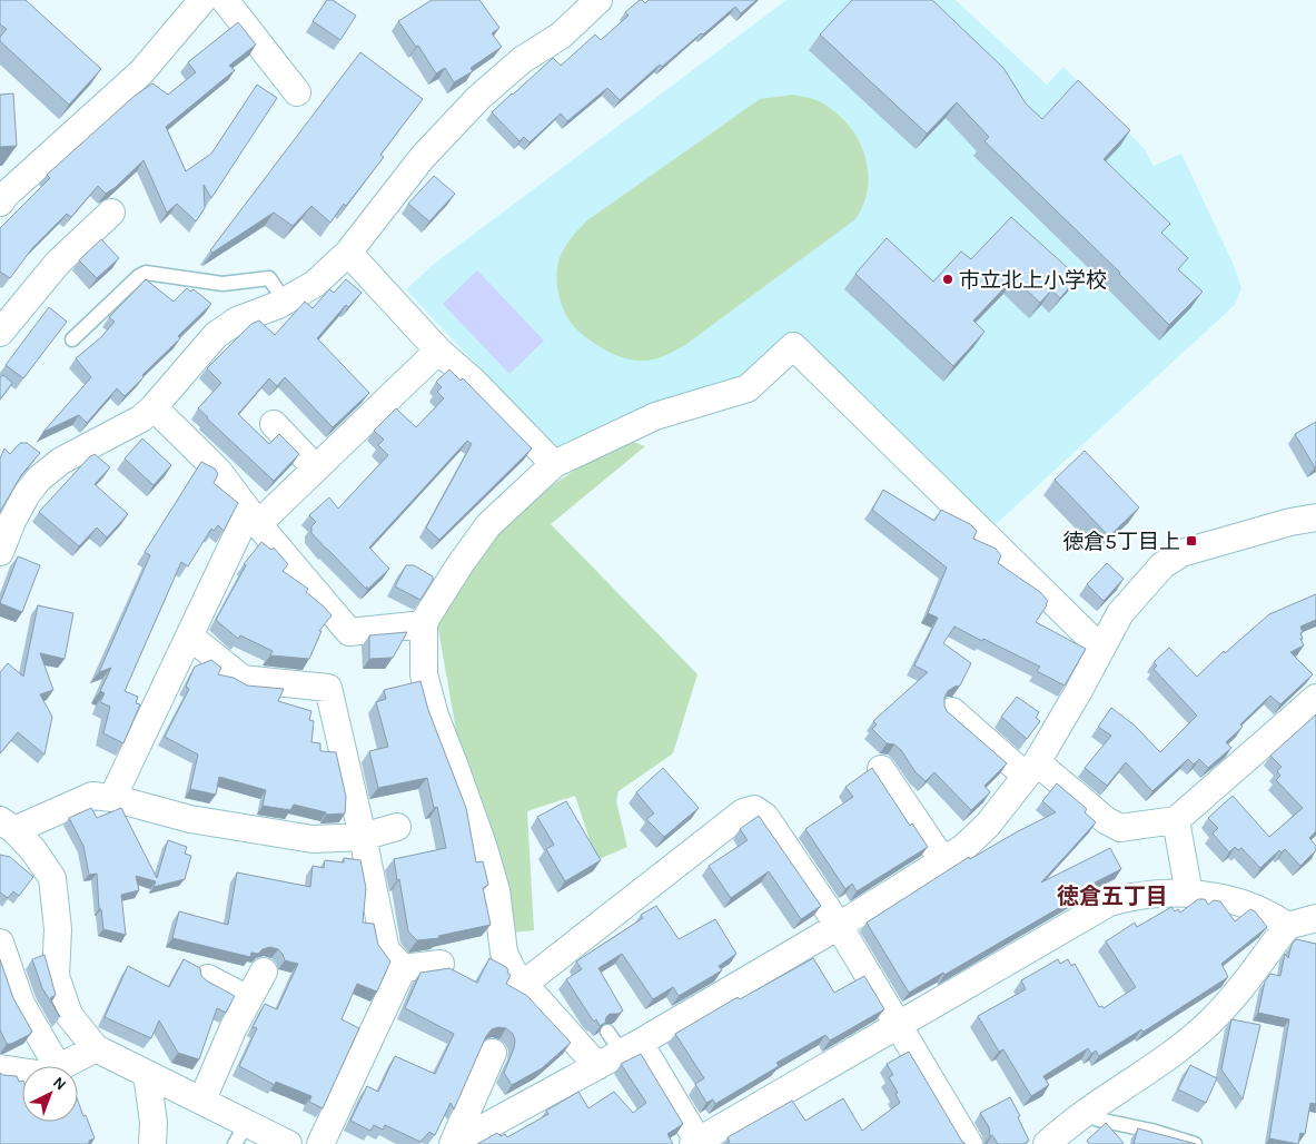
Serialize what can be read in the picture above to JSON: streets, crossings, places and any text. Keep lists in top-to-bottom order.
{
  "districts": ["徳倉五丁目"],
  "places": {
    "other": ["市立北上小学校"],
    "transit": ["徳倉5丁目上"]
  },
  "north": "top right"
}
